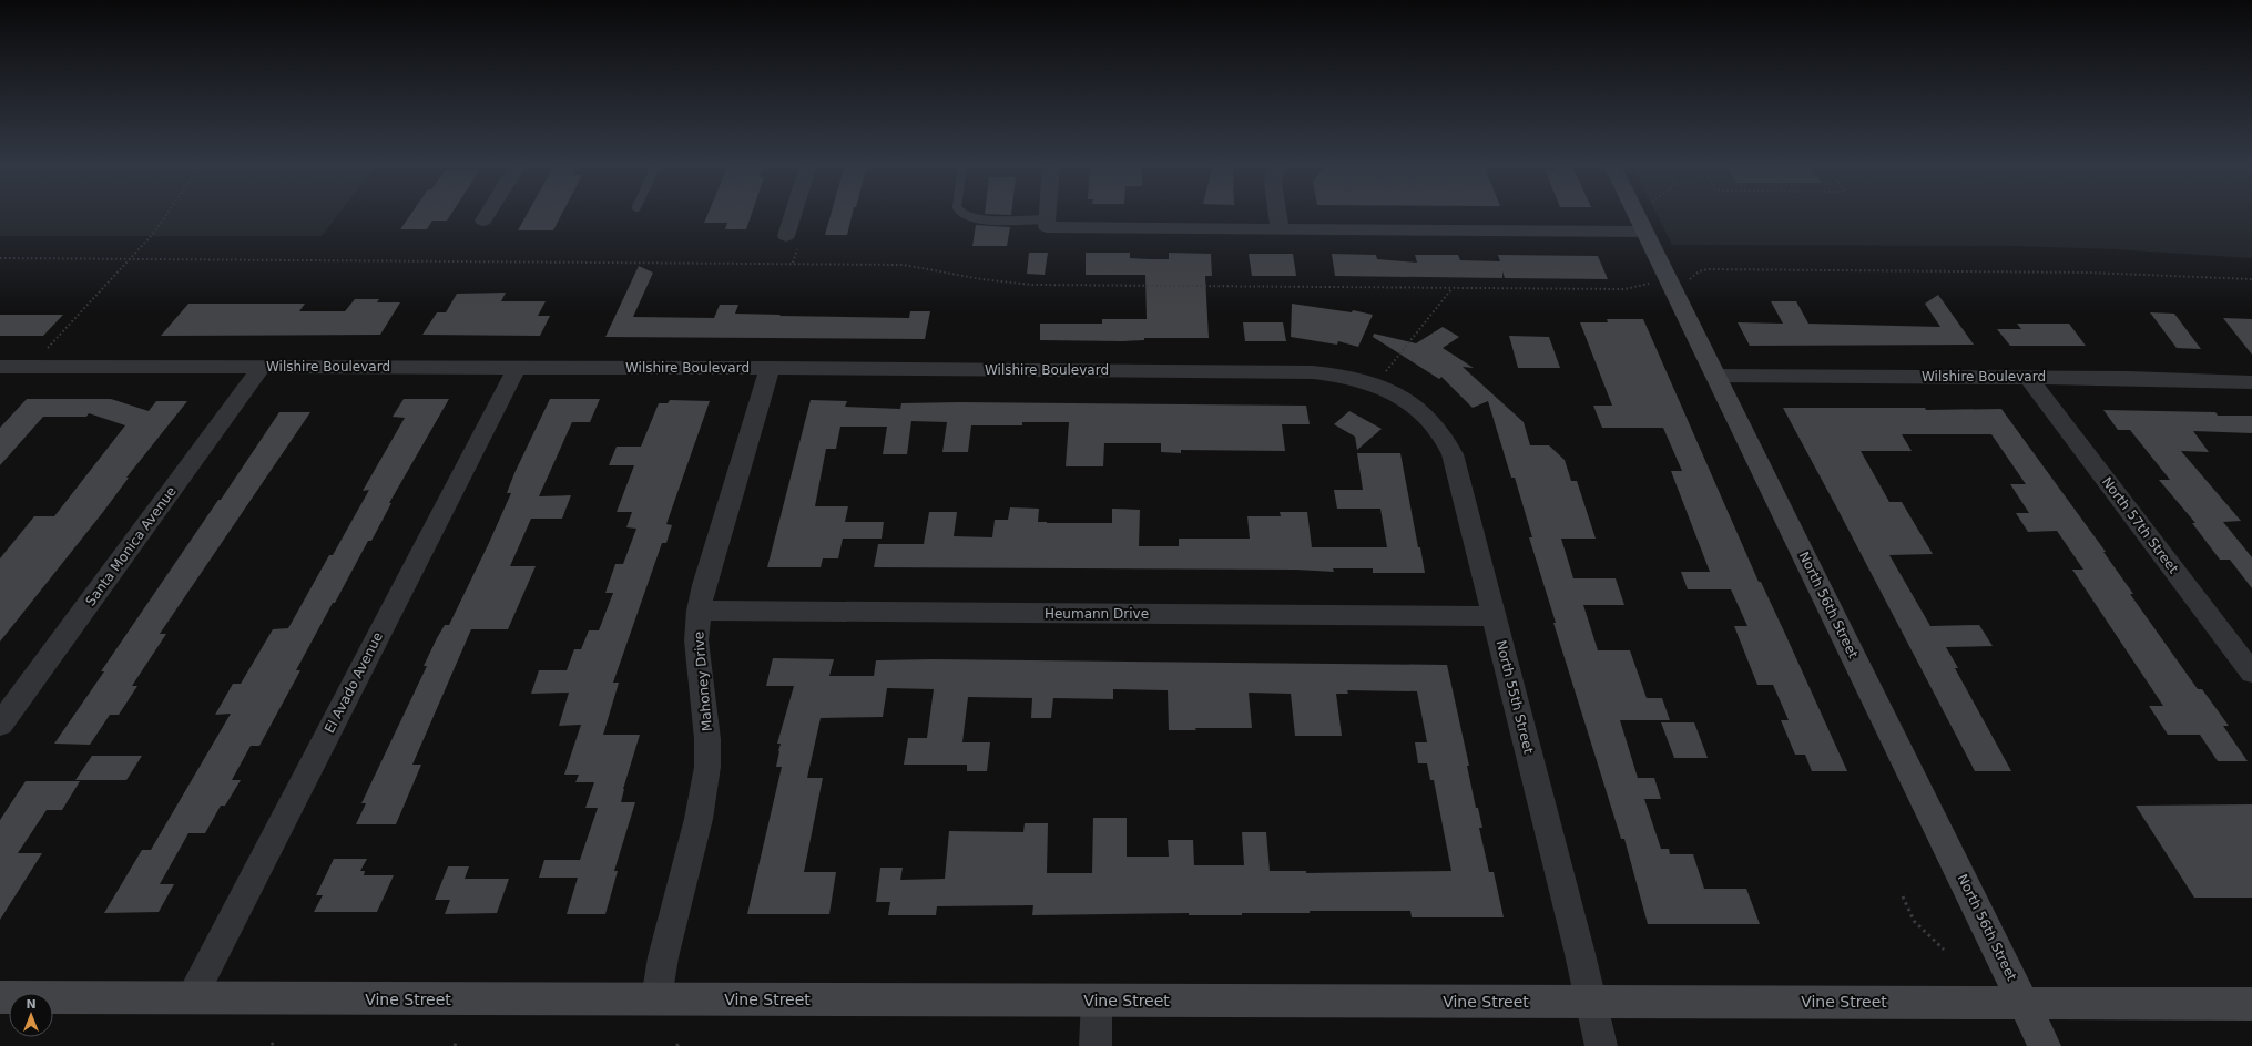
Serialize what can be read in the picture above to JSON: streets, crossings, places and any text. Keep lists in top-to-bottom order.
{
  "streets": {
    "main road": ["North 56th Street", "Vine Street"],
    "street": [
      "Wilshire Boulevard",
      "North 57th Street",
      "Santa Monica Avenue",
      "Heumann Drive",
      "Mahoney Drive",
      "El Avado Avenue",
      "North 55th Street"
    ]
  },
  "crossings": [
    ["Wilshire Boulevard", "North 57th Street"],
    ["Wilshire Boulevard", "Santa Monica Avenue"],
    ["Wilshire Boulevard", "North 56th Street"],
    ["Wilshire Boulevard", "Mahoney Drive"],
    ["Wilshire Boulevard", "El Avado Avenue"],
    ["Wilshire Boulevard", "North 55th Street"],
    ["North 56th Street", "Vine Street"],
    ["Heumann Drive", "Mahoney Drive"],
    ["Heumann Drive", "North 55th Street"],
    ["Mahoney Drive", "Vine Street"],
    ["El Avado Avenue", "Vine Street"],
    ["North 55th Street", "Vine Street"]
  ],
  "north": "top"
}
